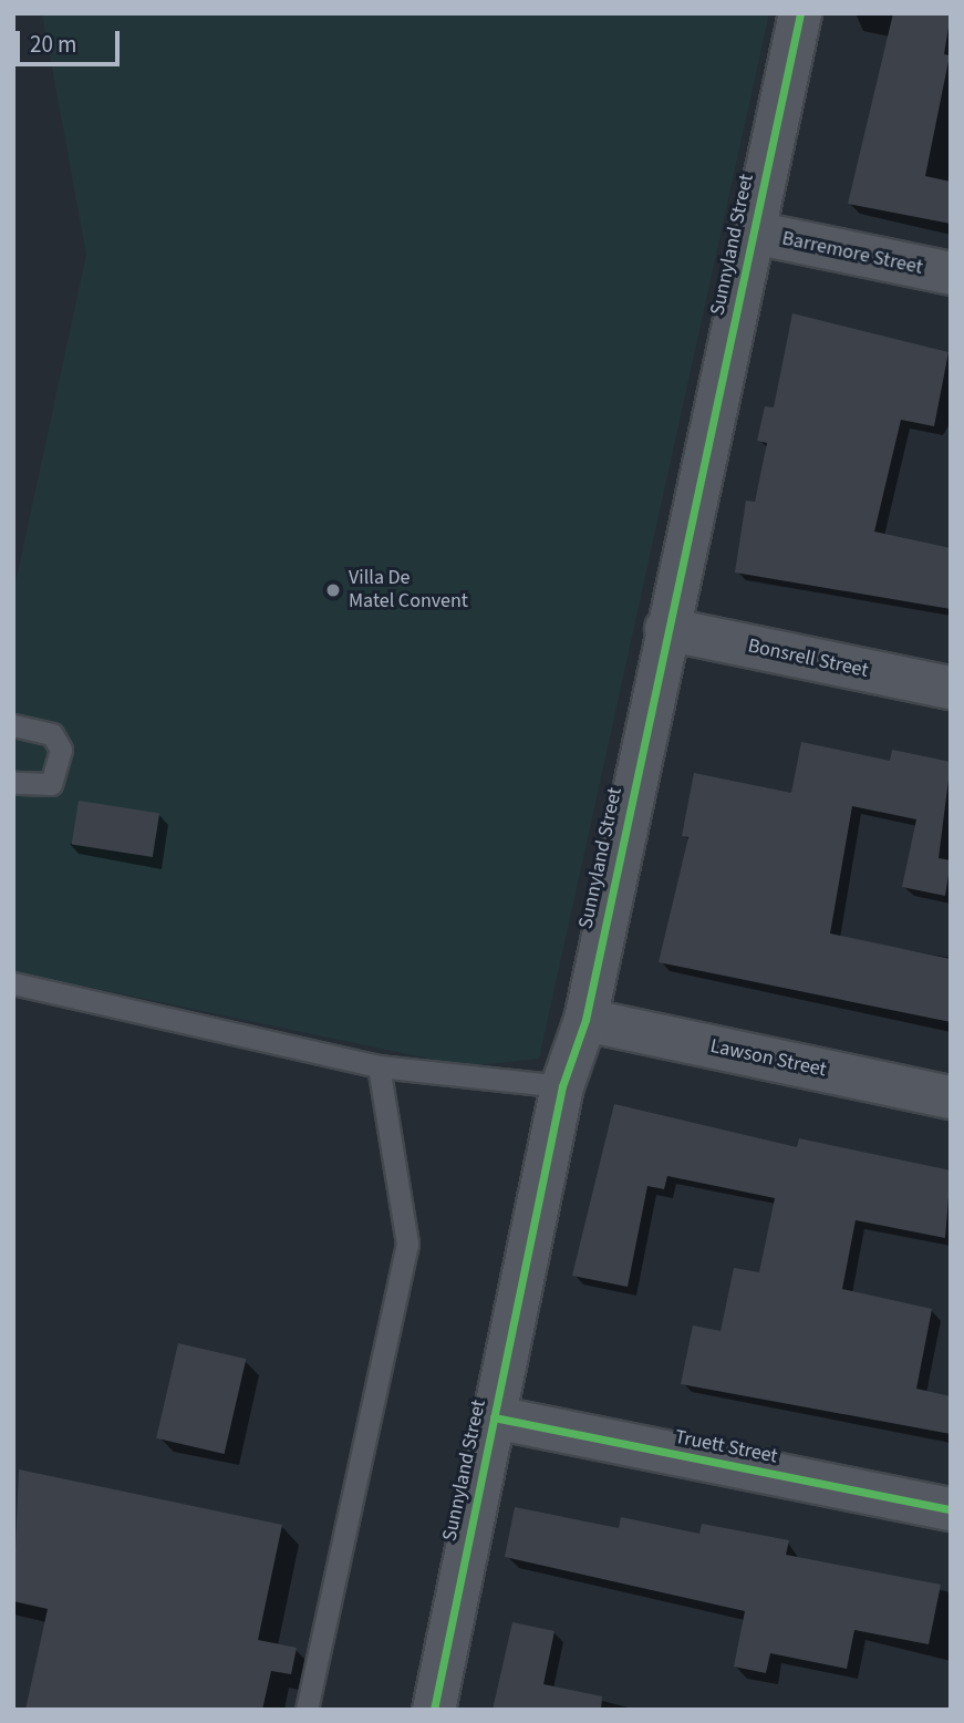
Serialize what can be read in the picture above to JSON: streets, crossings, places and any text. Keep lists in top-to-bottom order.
{
  "streets": {
    "street": [
      "Sunnyland Street",
      "Barremore Street",
      "Bonsrell Street",
      "Lawson Street",
      "Truett Street"
    ]
  },
  "crossings": [
    ["Sunnyland Street", "Barremore Street"],
    ["Sunnyland Street", "Bonsrell Street"],
    ["Sunnyland Street", "Lawson Street"],
    ["Sunnyland Street", "Truett Street"]
  ],
  "places": ["Villa De Matel Convent"],
  "scale_bar": "20 m"
}
